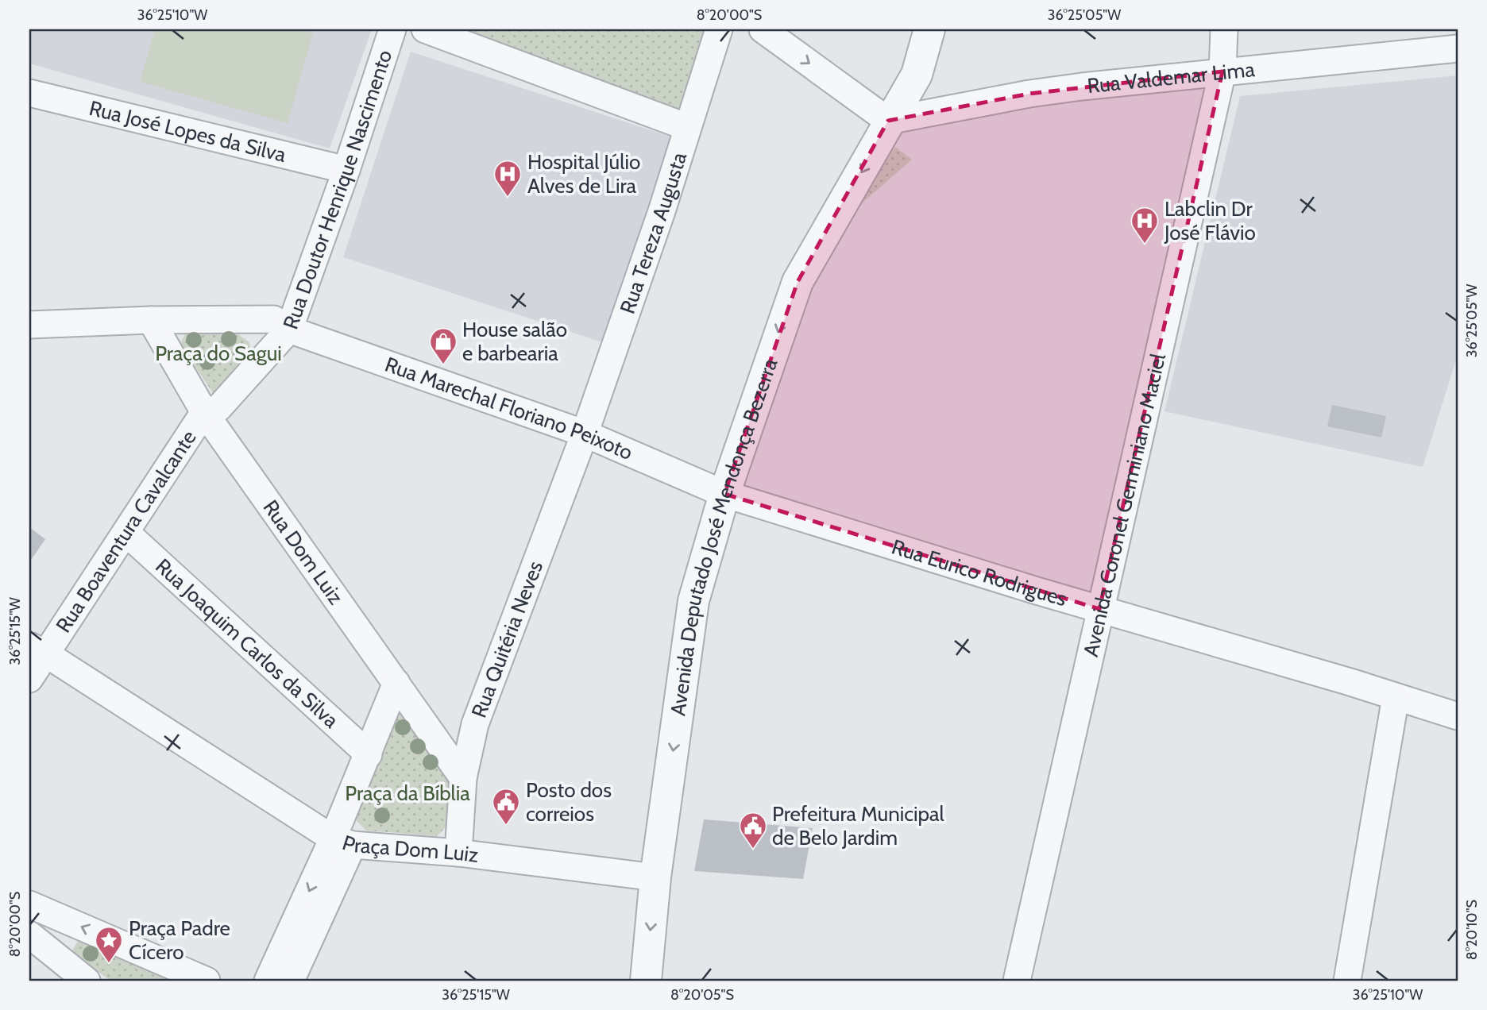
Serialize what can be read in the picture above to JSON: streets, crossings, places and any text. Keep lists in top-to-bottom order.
{
  "streets": {
    "street": [
      "Rua Valdemar Lima",
      "Rua José Lopes da Silva",
      "Rua Doutor Henrique Nascimento",
      "Rua Tereza Augusta",
      "Rua Marechal Floriano Peixoto",
      "Avenida Coronel Germiniano Maciel",
      "Rua Boaventura Cavalcante",
      "Avenida Deputado José Mendonça Bezerra",
      "Rua Dom Luiz",
      "Rua Eurico Rodrigues",
      "Rua Quitéria Neves",
      "Rua Joaquim Carlos da Silva",
      "Praça Dom Luiz"
    ]
  },
  "crossings": [
    ["Rua Valdemar Lima", "Avenida Coronel Germiniano Maciel"],
    ["Rua Valdemar Lima", "Avenida Deputado José Mendonça Bezerra"],
    ["Rua José Lopes da Silva", "Rua Doutor Henrique Nascimento"],
    ["Rua Doutor Henrique Nascimento", "Rua Marechal Floriano Peixoto"],
    ["Rua Doutor Henrique Nascimento", "Rua Boaventura Cavalcante"],
    ["Rua Doutor Henrique Nascimento", "Rua Dom Luiz"],
    ["Rua Tereza Augusta", "Rua Marechal Floriano Peixoto"],
    ["Rua Tereza Augusta", "Rua Quitéria Neves"],
    ["Rua Marechal Floriano Peixoto", "Avenida Deputado José Mendonça Bezerra"],
    ["Rua Marechal Floriano Peixoto", "Rua Dom Luiz"],
    ["Rua Marechal Floriano Peixoto", "Rua Eurico Rodrigues"],
    ["Rua Marechal Floriano Peixoto", "Rua Quitéria Neves"],
    ["Avenida Coronel Germiniano Maciel", "Rua Eurico Rodrigues"],
    ["Rua Boaventura Cavalcante", "Rua Dom Luiz"],
    ["Rua Boaventura Cavalcante", "Rua Joaquim Carlos da Silva"],
    ["Avenida Deputado José Mendonça Bezerra", "Rua Eurico Rodrigues"],
    ["Avenida Deputado José Mendonça Bezerra", "Praça Dom Luiz"],
    ["Rua Dom Luiz", "Rua Quitéria Neves"],
    ["Rua Dom Luiz", "Praça Dom Luiz"],
    ["Rua Quitéria Neves", "Praça Dom Luiz"],
    ["Rua Joaquim Carlos da Silva", "Praça Dom Luiz"]
  ],
  "one_way": ["Avenida Deputado José Mendonça Bezerra"],
  "parks": ["Praça do Sagui", "Praça da Bíblia"],
  "places": {
    "hospital": ["Hospital Júlio Alves de Lira", "Labclin Dr José Flávio"],
    "shop": ["House salão e barbearia"],
    "public building": ["Posto dos correios", "Prefeitura Municipal de Belo Jardim"],
    "place": ["Praça Padre Cícero"]
  },
  "coordinates": [
    "36°25'10\"W",
    "8°20'00\"S",
    "36°25'05\"W",
    "36°25'15\"W",
    "8°20'10\"S",
    "8°20'05\"S"
  ]
}
